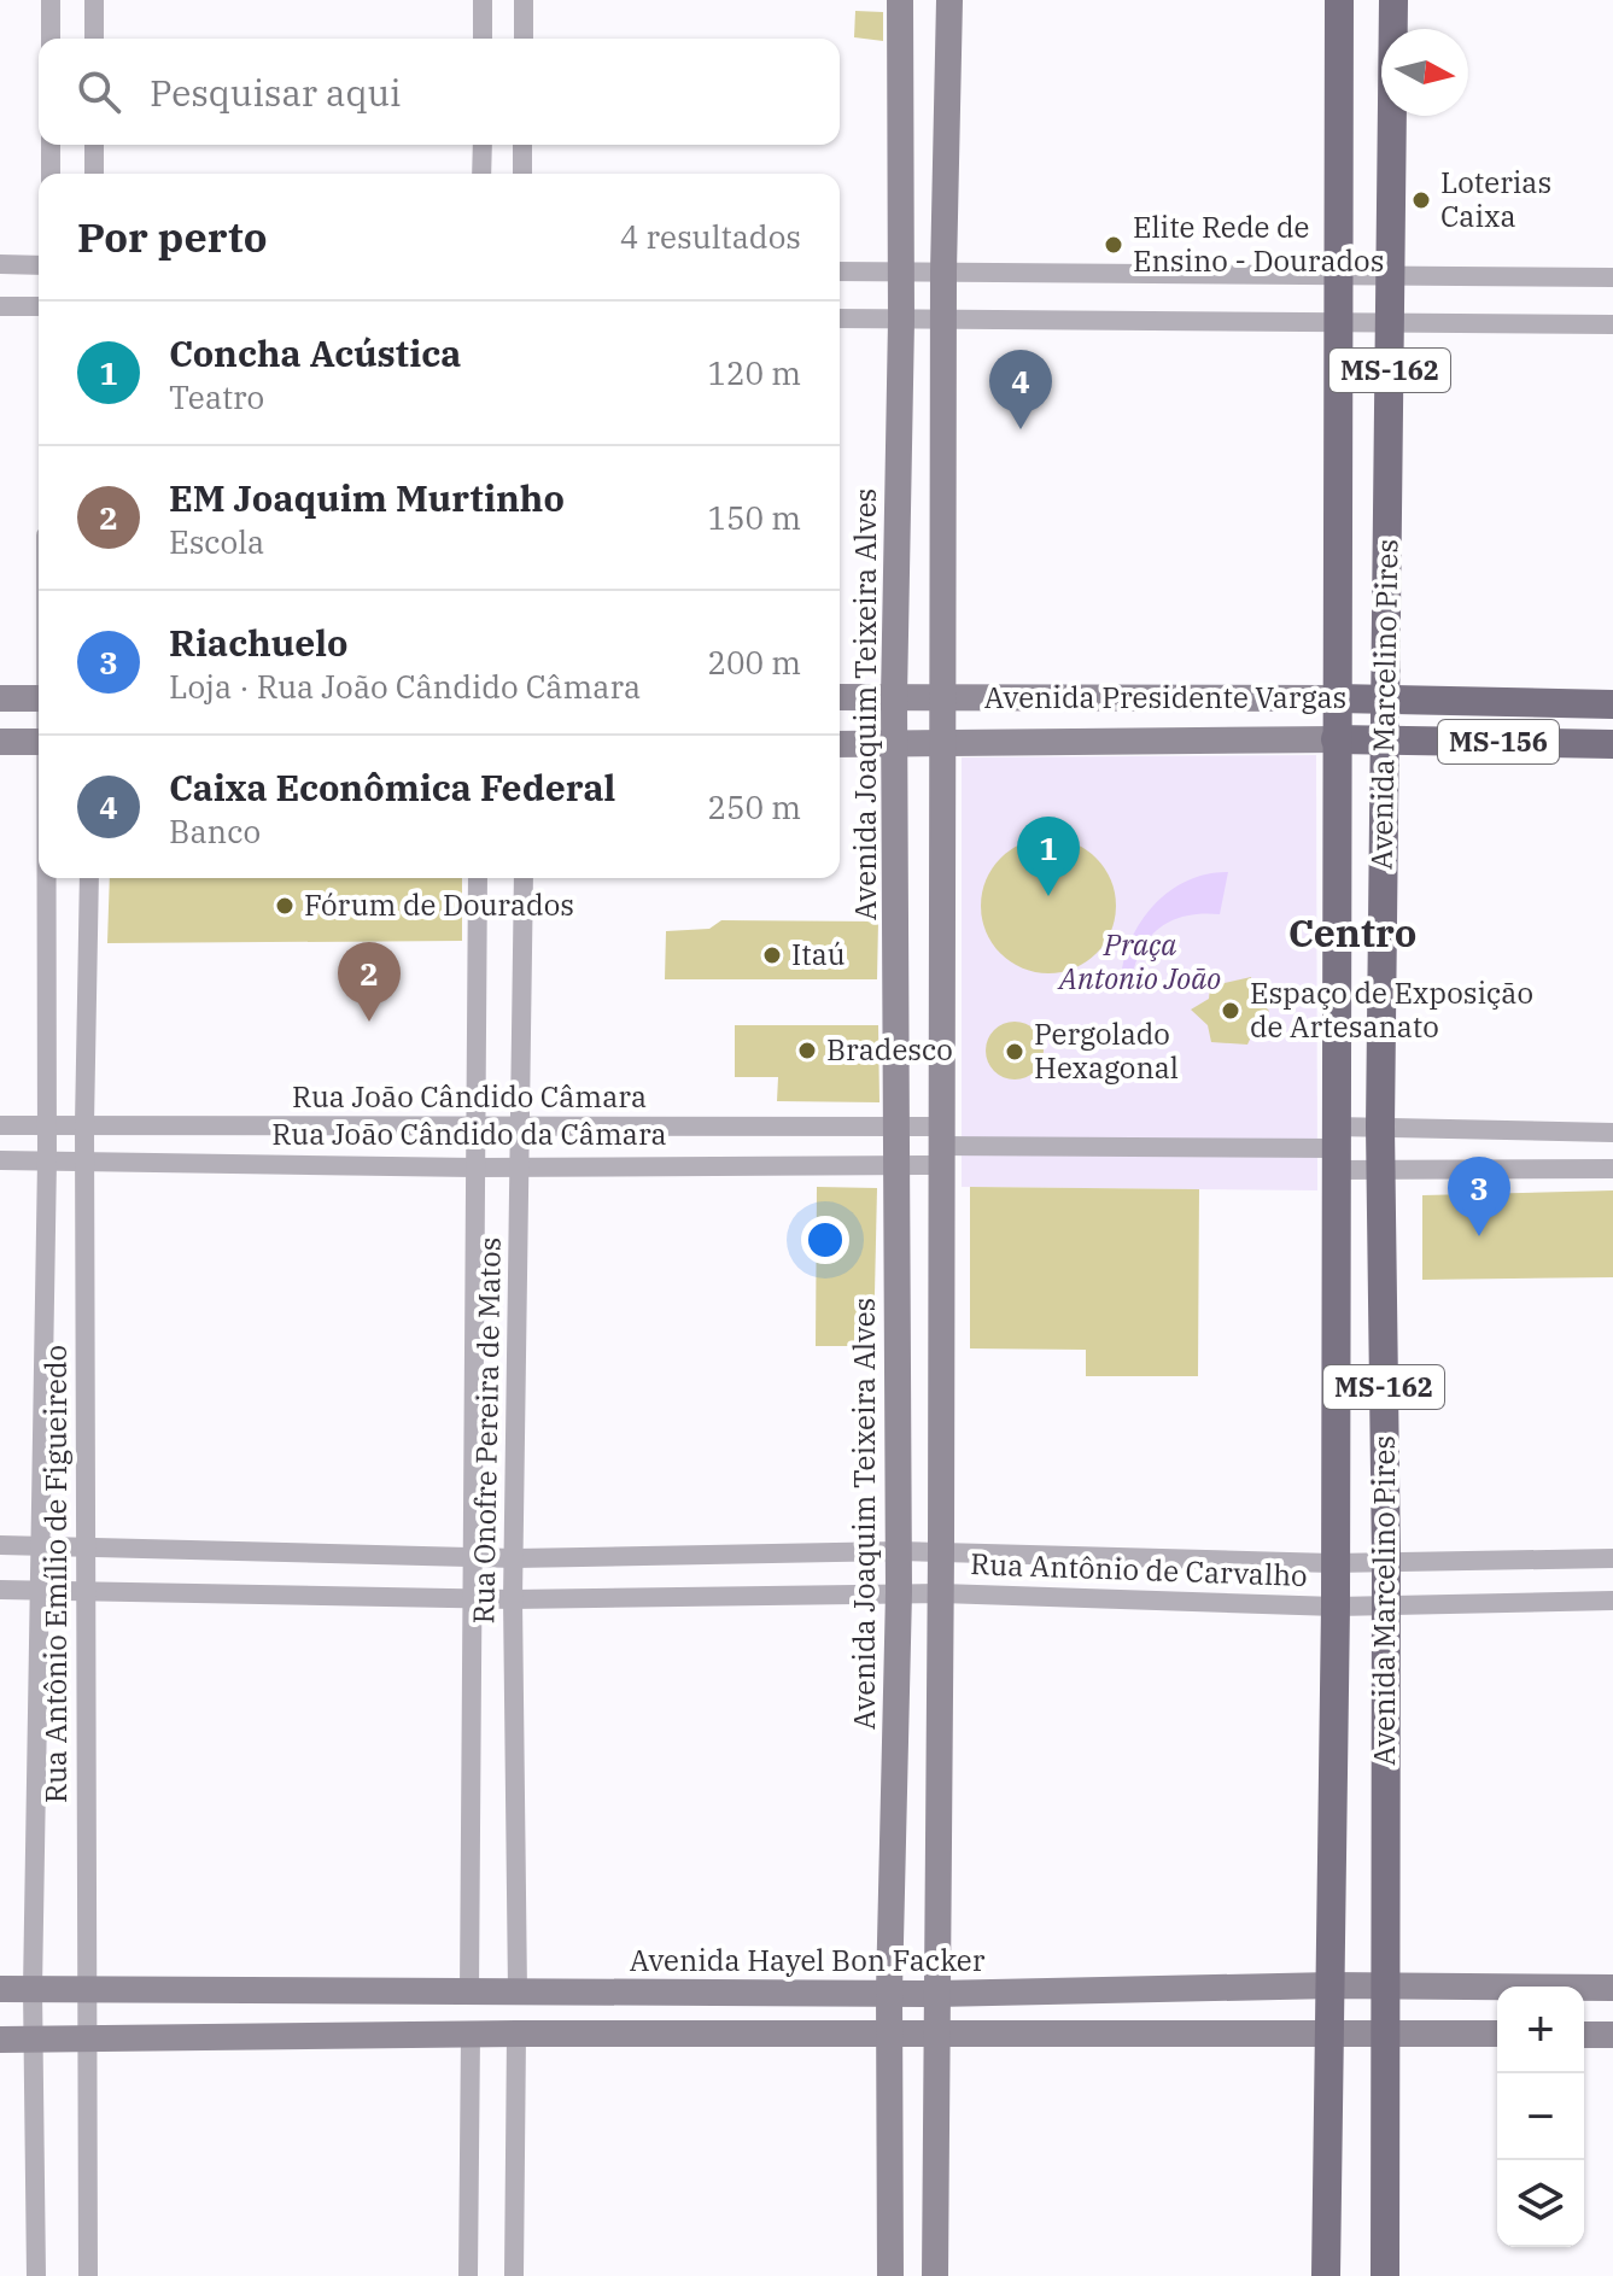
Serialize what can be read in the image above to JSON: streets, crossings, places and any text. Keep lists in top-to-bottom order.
{
  "streets": {
    "main road": [
      "MS-162",
      "Avenida Presidente Vargas",
      "Avenida Joaquim Teixeira Alves",
      "Avenida Marcelino Pires",
      "MS-156",
      "Avenida Hayel Bon Facker"
    ],
    "street": [
      "Rua João Cândido Câmara",
      "Rua João Cândido da Câmara",
      "Rua Onofre Pereira de Matos",
      "Rua Antônio de Carvalho",
      "Rua Antônio Emílio de Figueiredo"
    ]
  },
  "crossings": [
    ["Avenida Presidente Vargas", "Avenida Joaquim Teixeira Alves"],
    ["Avenida Presidente Vargas", "Avenida Marcelino Pires"],
    ["Avenida Joaquim Teixeira Alves", "Rua João Cândido Câmara"],
    ["Avenida Joaquim Teixeira Alves", "Rua João Cândido da Câmara"],
    ["Avenida Joaquim Teixeira Alves", "Rua Antônio de Carvalho"],
    ["Avenida Joaquim Teixeira Alves", "Avenida Hayel Bon Facker"],
    ["Avenida Marcelino Pires", "Rua João Cândido Câmara"],
    ["Avenida Marcelino Pires", "Rua Antônio de Carvalho"],
    ["Avenida Marcelino Pires", "Avenida Hayel Bon Facker"],
    ["Rua João Cândido Câmara", "Rua João Cândido da Câmara"],
    ["Rua João Cândido Câmara", "Rua Onofre Pereira de Matos"],
    ["Rua João Cândido Câmara", "Rua Antônio Emílio de Figueiredo"],
    ["Rua João Cândido da Câmara", "Rua Onofre Pereira de Matos"],
    ["Rua João Cândido da Câmara", "Rua Antônio Emílio de Figueiredo"],
    ["Rua Onofre Pereira de Matos", "Rua Antônio de Carvalho"],
    ["Rua Onofre Pereira de Matos", "Avenida Hayel Bon Facker"],
    ["Rua Antônio de Carvalho", "Rua Antônio Emílio de Figueiredo"],
    ["Rua Antônio Emílio de Figueiredo", "Avenida Hayel Bon Facker"]
  ],
  "districts": ["Centro"],
  "parks": ["Praça Antonio João"],
  "places": [
    "Loterias Caixa",
    "Elite Rede de Ensino - Dourados",
    "Fórum de Dourados",
    "Itaú",
    "Espaço de Exposição de Artesanato",
    "Bradesco",
    "Pergolado Hexagonal"
  ],
  "north": "right",
  "page": {
    "search": "Pesquisar aqui",
    "heading": ["Por perto", "4 resultados"],
    "list": [
      {
        "mark": "1",
        "name": "Concha Acústica",
        "note": "Teatro",
        "value": "120 m"
      },
      {
        "mark": "2",
        "name": "EM Joaquim Murtinho",
        "note": "Escola",
        "value": "150 m"
      },
      {
        "mark": "3",
        "name": "Riachuelo",
        "note": "Loja · Rua João Cândido Câmara",
        "value": "200 m"
      },
      {
        "mark": "4",
        "name": "Caixa Econômica Federal",
        "note": "Banco",
        "value": "250 m"
      }
    ],
    "pins": [
      "4",
      "1",
      "2",
      "3"
    ],
    "map_buttons": ["+", "−"]
  }
}
